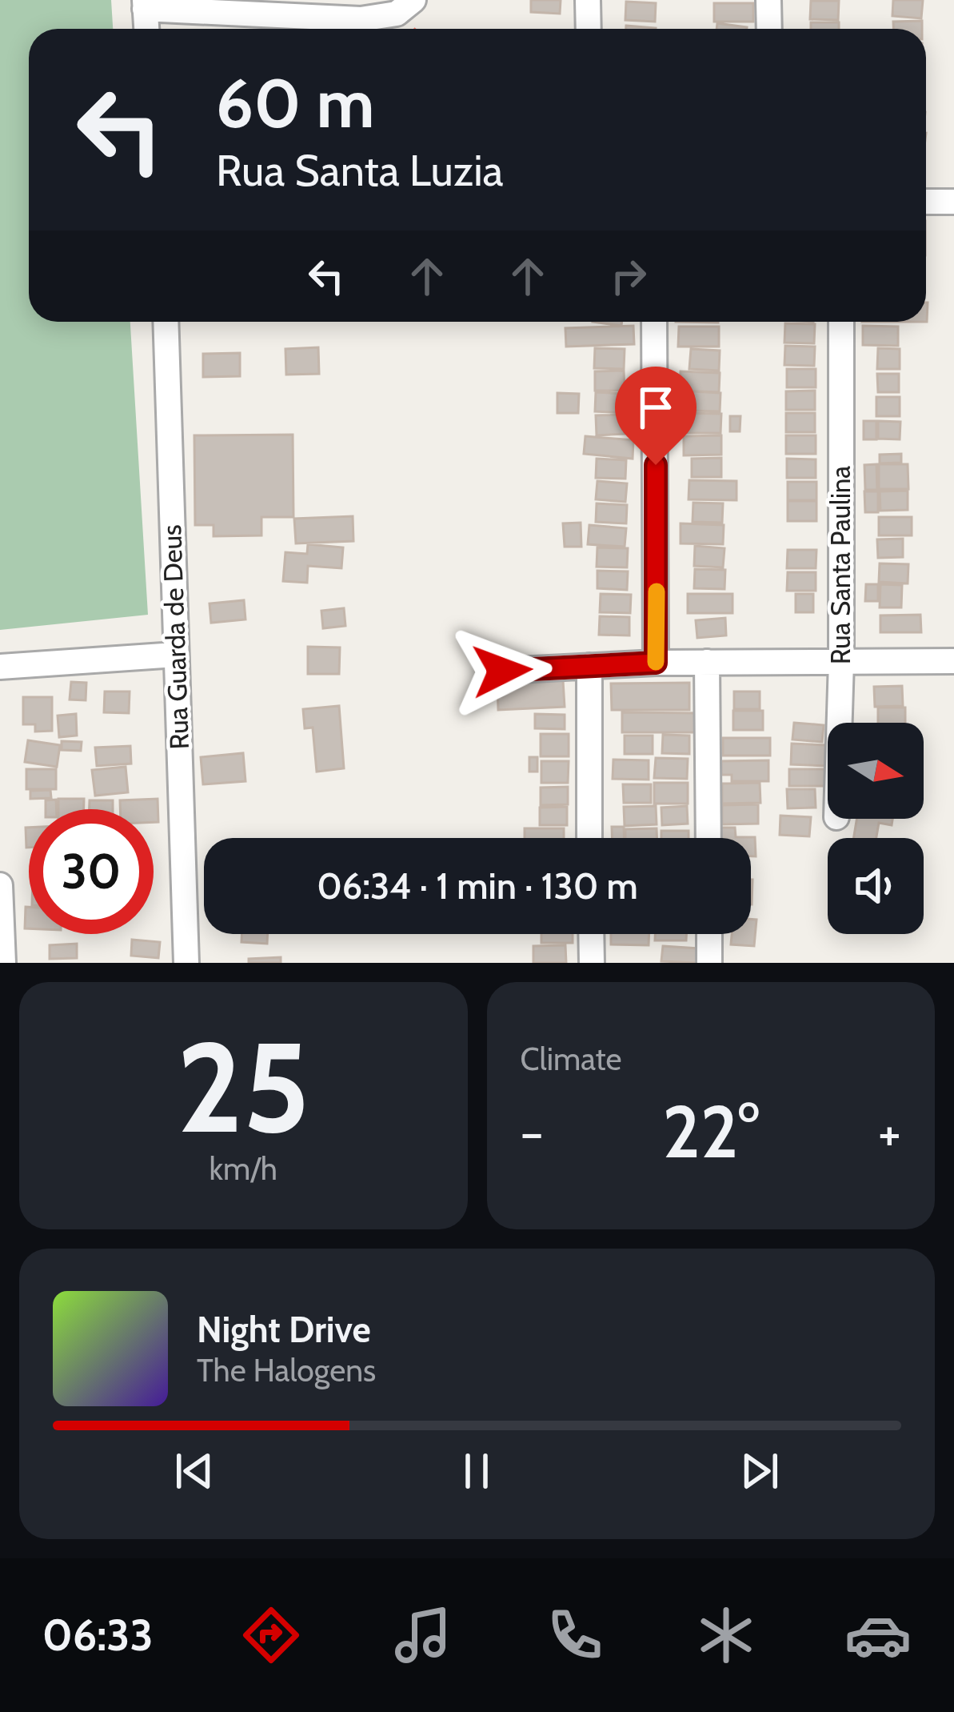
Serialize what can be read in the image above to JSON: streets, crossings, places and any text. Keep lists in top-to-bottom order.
{
  "streets": {
    "street": ["Rua Santa Paulina", "Rua Guarda de Deus"]
  },
  "north": "right",
  "page": {
    "turn": ["60 m", "Rua Santa Luzia"],
    "limit": "30",
    "trip": "06:34 · 1 min · 130 m",
    "tile": [
      ["25", "km/h"],
      "Climate"
    ],
    "heat": ["−", "22°", "+"],
    "song": ["Night Drive", "The Halogens"],
    "tabs": "06:33"
  }
}
